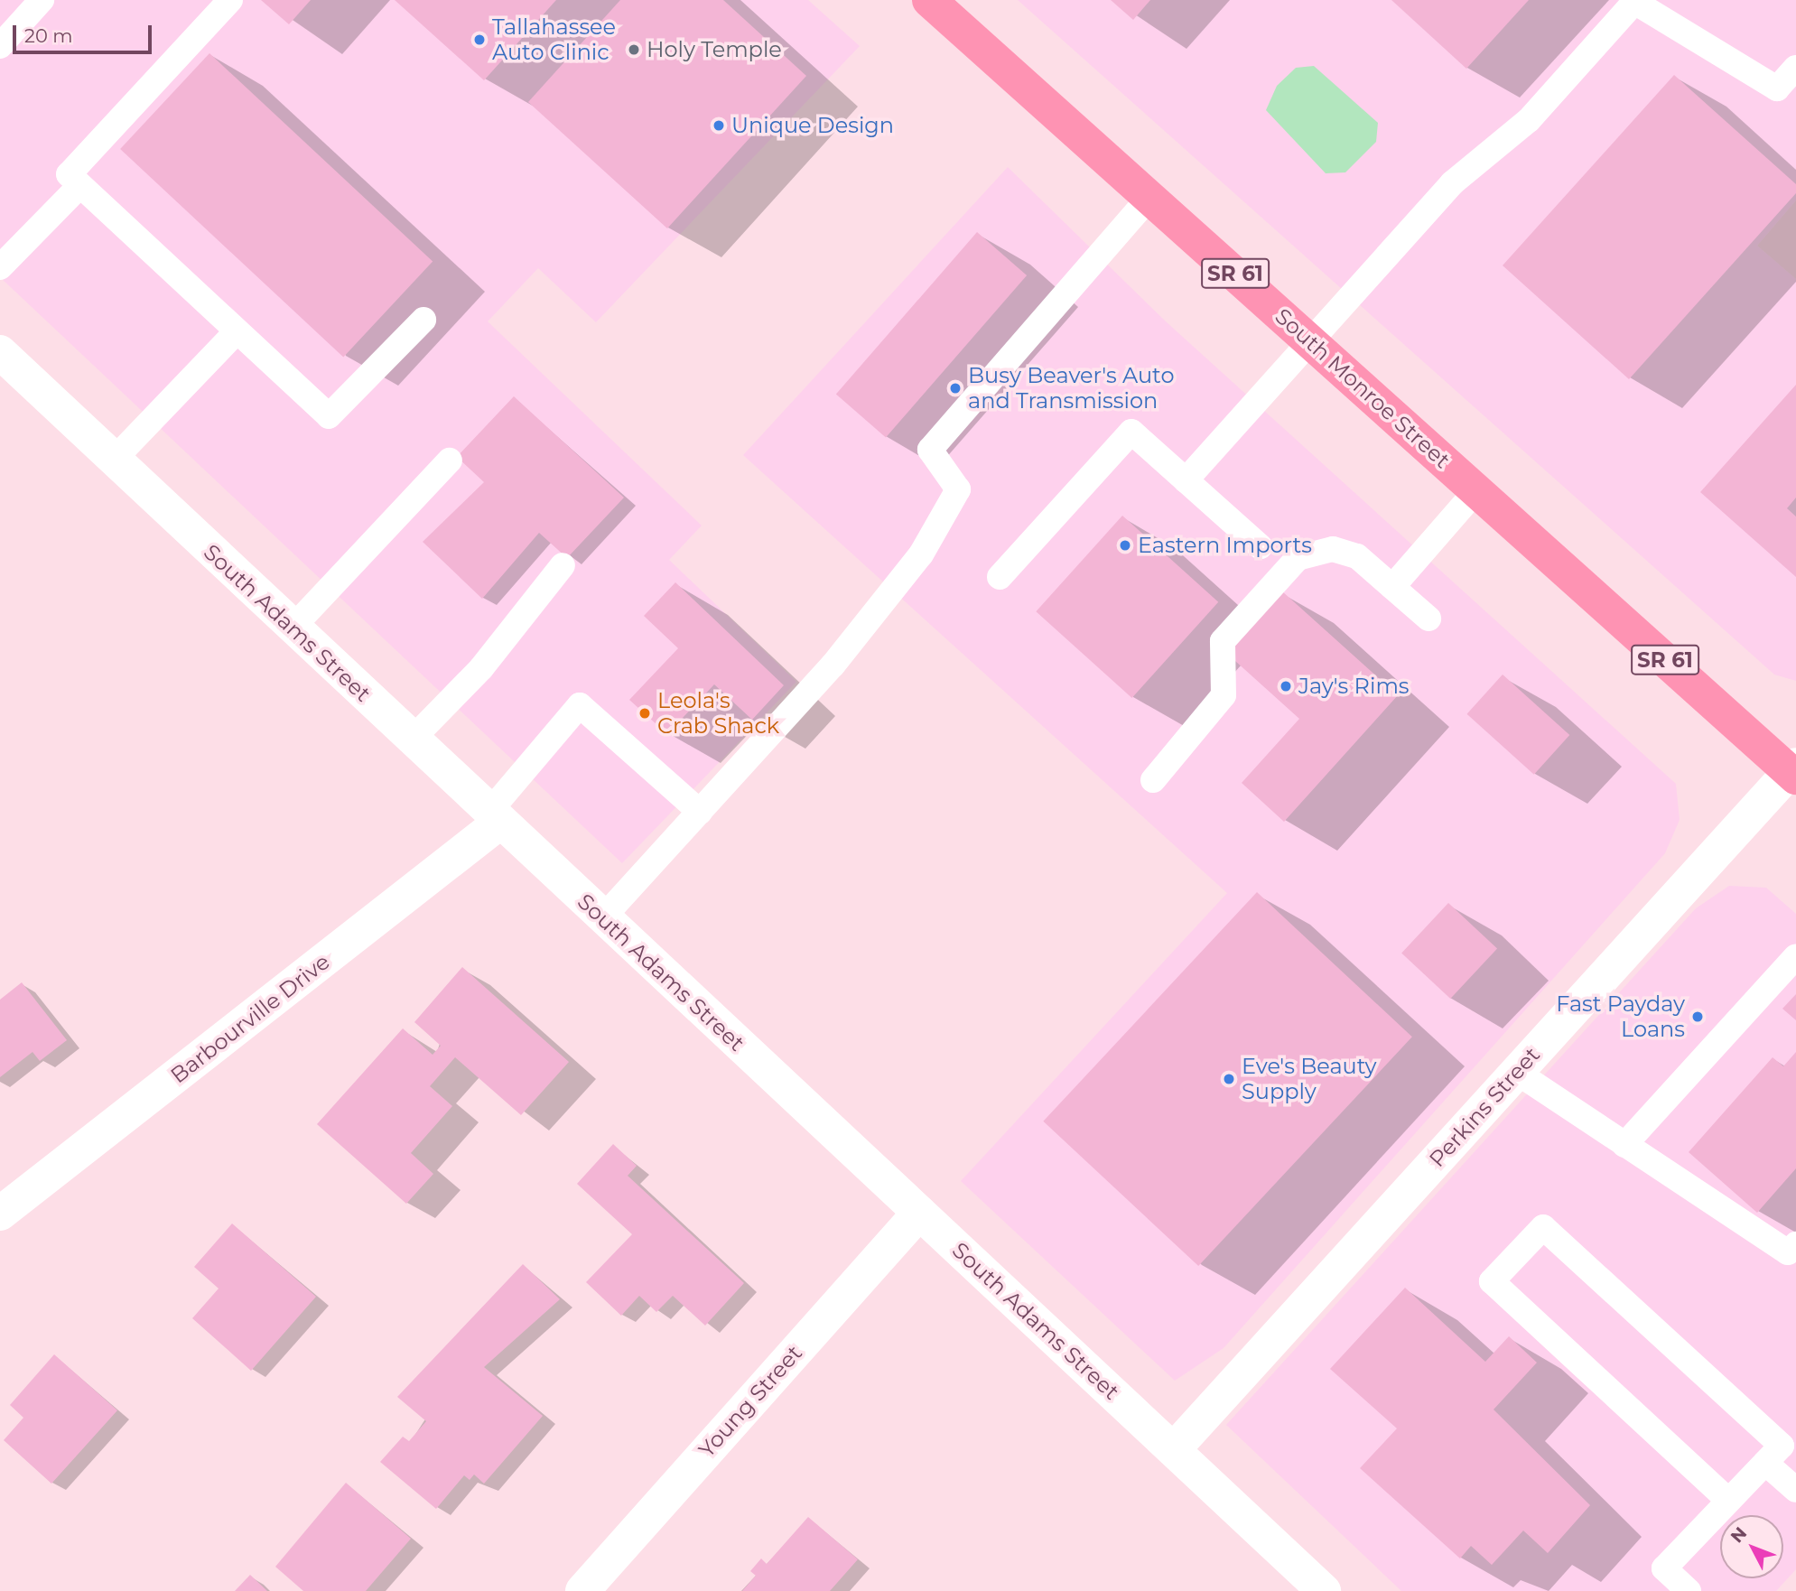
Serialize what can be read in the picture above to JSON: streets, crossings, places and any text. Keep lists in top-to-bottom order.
{
  "streets": {
    "main road": ["SR 61", "South Monroe Street"],
    "street": [
      "South Adams Street",
      "Barbourville Drive",
      "Perkins Street",
      "Young Street"
    ]
  },
  "crossings": [
    ["South Monroe Street", "Perkins Street"],
    ["South Adams Street", "Barbourville Drive"],
    ["South Adams Street", "Perkins Street"],
    ["South Adams Street", "Young Street"]
  ],
  "places": [
    "Tallahassee Auto Clinic",
    "Holy Temple",
    "Unique Design",
    "Busy Beaver's Auto and Transmission",
    "Eastern Imports",
    "Jay's Rims",
    "Leola's Crab Shack",
    "Fast Payday Loans",
    "Eve's Beauty Supply"
  ],
  "scale_bar": "20 m",
  "north": "top left"
}
